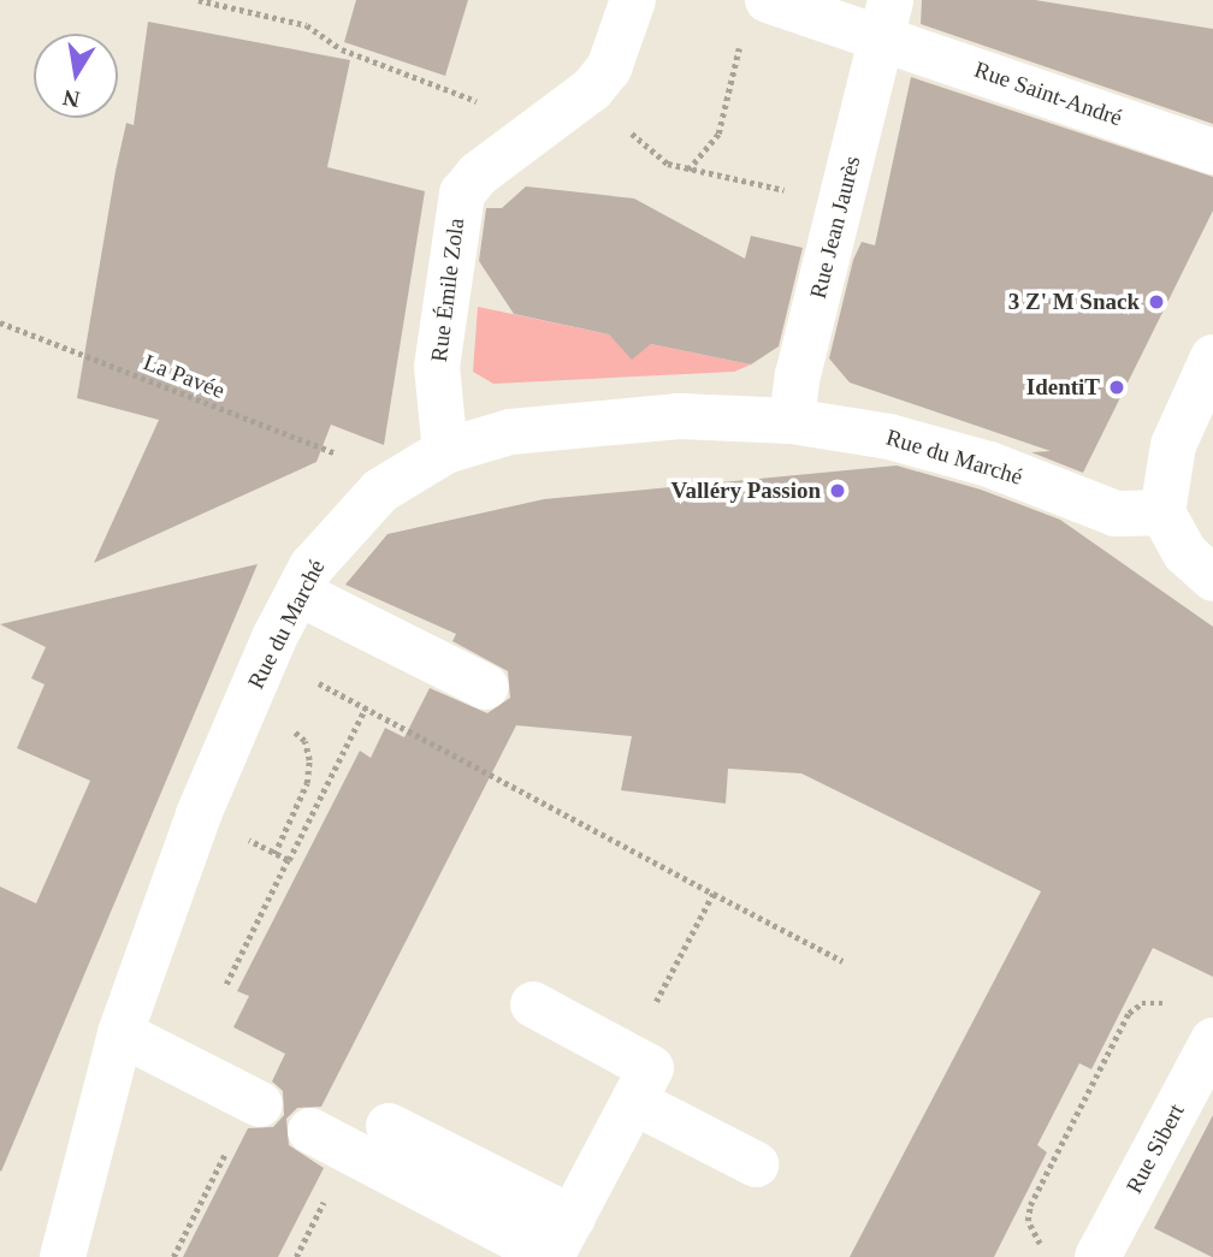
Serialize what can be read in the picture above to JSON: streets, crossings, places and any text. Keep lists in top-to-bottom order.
{
  "streets": {
    "street": [
      "Rue Saint-André",
      "Rue Jean Jaurès",
      "Rue Émile Zola",
      "Rue du Marché",
      "Rue Sibert"
    ],
    "path": ["La Pavée"]
  },
  "crossings": [
    ["Rue Saint-André", "Rue Jean Jaurès"],
    ["Rue Jean Jaurès", "Rue du Marché"],
    ["Rue Émile Zola", "Rue du Marché"]
  ],
  "places": ["3 Z' M Snack", "IdentiT", "Valléry Passion"],
  "north": "bottom"
}
